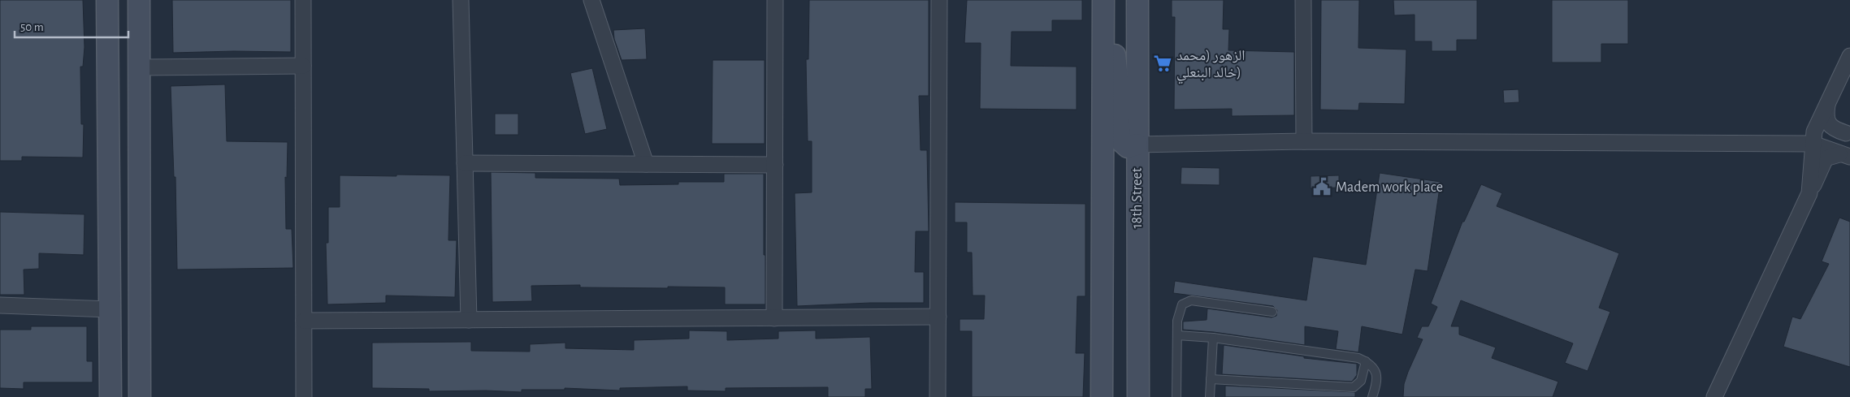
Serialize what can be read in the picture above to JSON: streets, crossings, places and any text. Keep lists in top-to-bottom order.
{
  "streets": {
    "street": ["18th Street"]
  },
  "places": {
    "supermarket": ["الزهور (محمد خالد البنعلي)"],
    "public building": ["Madem work place"]
  },
  "scale_bar": "50 m"
}
